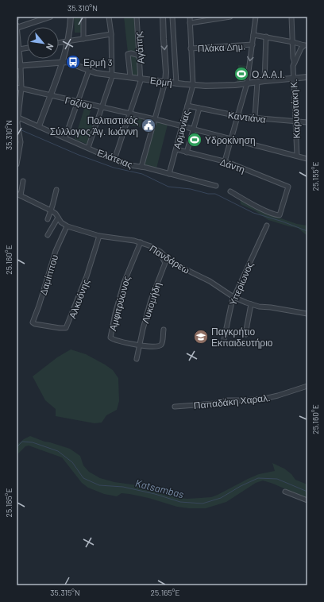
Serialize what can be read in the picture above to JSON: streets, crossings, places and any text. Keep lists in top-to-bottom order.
{
  "streets": {
    "street": [
      "Πλάκα Δημ.",
      "Αγάπης",
      "Ερμή",
      "Γαζίου",
      "Καρυωτάκη Κ.",
      "Καντιάνα",
      "Αρμονίας",
      "Ελάτειας",
      "Δάντη",
      "Πανδάρεω",
      "Δαμίππου",
      "Υπερίωνος",
      "Αλκυόνης",
      "Λυκομήδη",
      "Αμφιτρύωνος",
      "Παπαδάκη Χαραλ."
    ]
  },
  "crossings": [
    ["Πλάκα Δημ.", "Αρμονίας"],
    ["Αγάπης", "Ερμή"],
    ["Ερμή", "Καρυωτάκη Κ."],
    ["Ερμή", "Αρμονίας"],
    ["Γαζίου", "Καρυωτάκη Κ."],
    ["Γαζίου", "Αρμονίας"],
    ["Καρυωτάκη Κ.", "Καντιάνα"],
    ["Καντιάνα", "Αρμονίας"],
    ["Αρμονίας", "Ελάτειας"],
    ["Αρμονίας", "Δάντη"],
    ["Πανδάρεω", "Δαμίππου"],
    ["Πανδάρεω", "Υπερίωνος"],
    ["Πανδάρεω", "Αλκυόνης"],
    ["Πανδάρεω", "Λυκομήδη"],
    ["Πανδάρεω", "Αμφιτρύωνος"],
    ["Δαμίππου", "Αλκυόνης"],
    ["Λυκομήδη", "Αμφιτρύωνος"]
  ],
  "water": ["Katsambas"],
  "places": {
    "bus stop": ["Ερμή 3"],
    "sports": ["Ο.Α.Α.Ι.", "Υδροκίνηση"],
    "public building": ["Πολιτιστικός Σύλλογος Άγ. Ιωάννη"],
    "school or university": ["Παγκρήτιο Εκπαιδευτήριο"]
  },
  "north": "bottom right",
  "coordinates": [
    "35.310°N",
    "25.155°E",
    "25.160°E",
    "25.165°E",
    "35.315°N"
  ]
}
